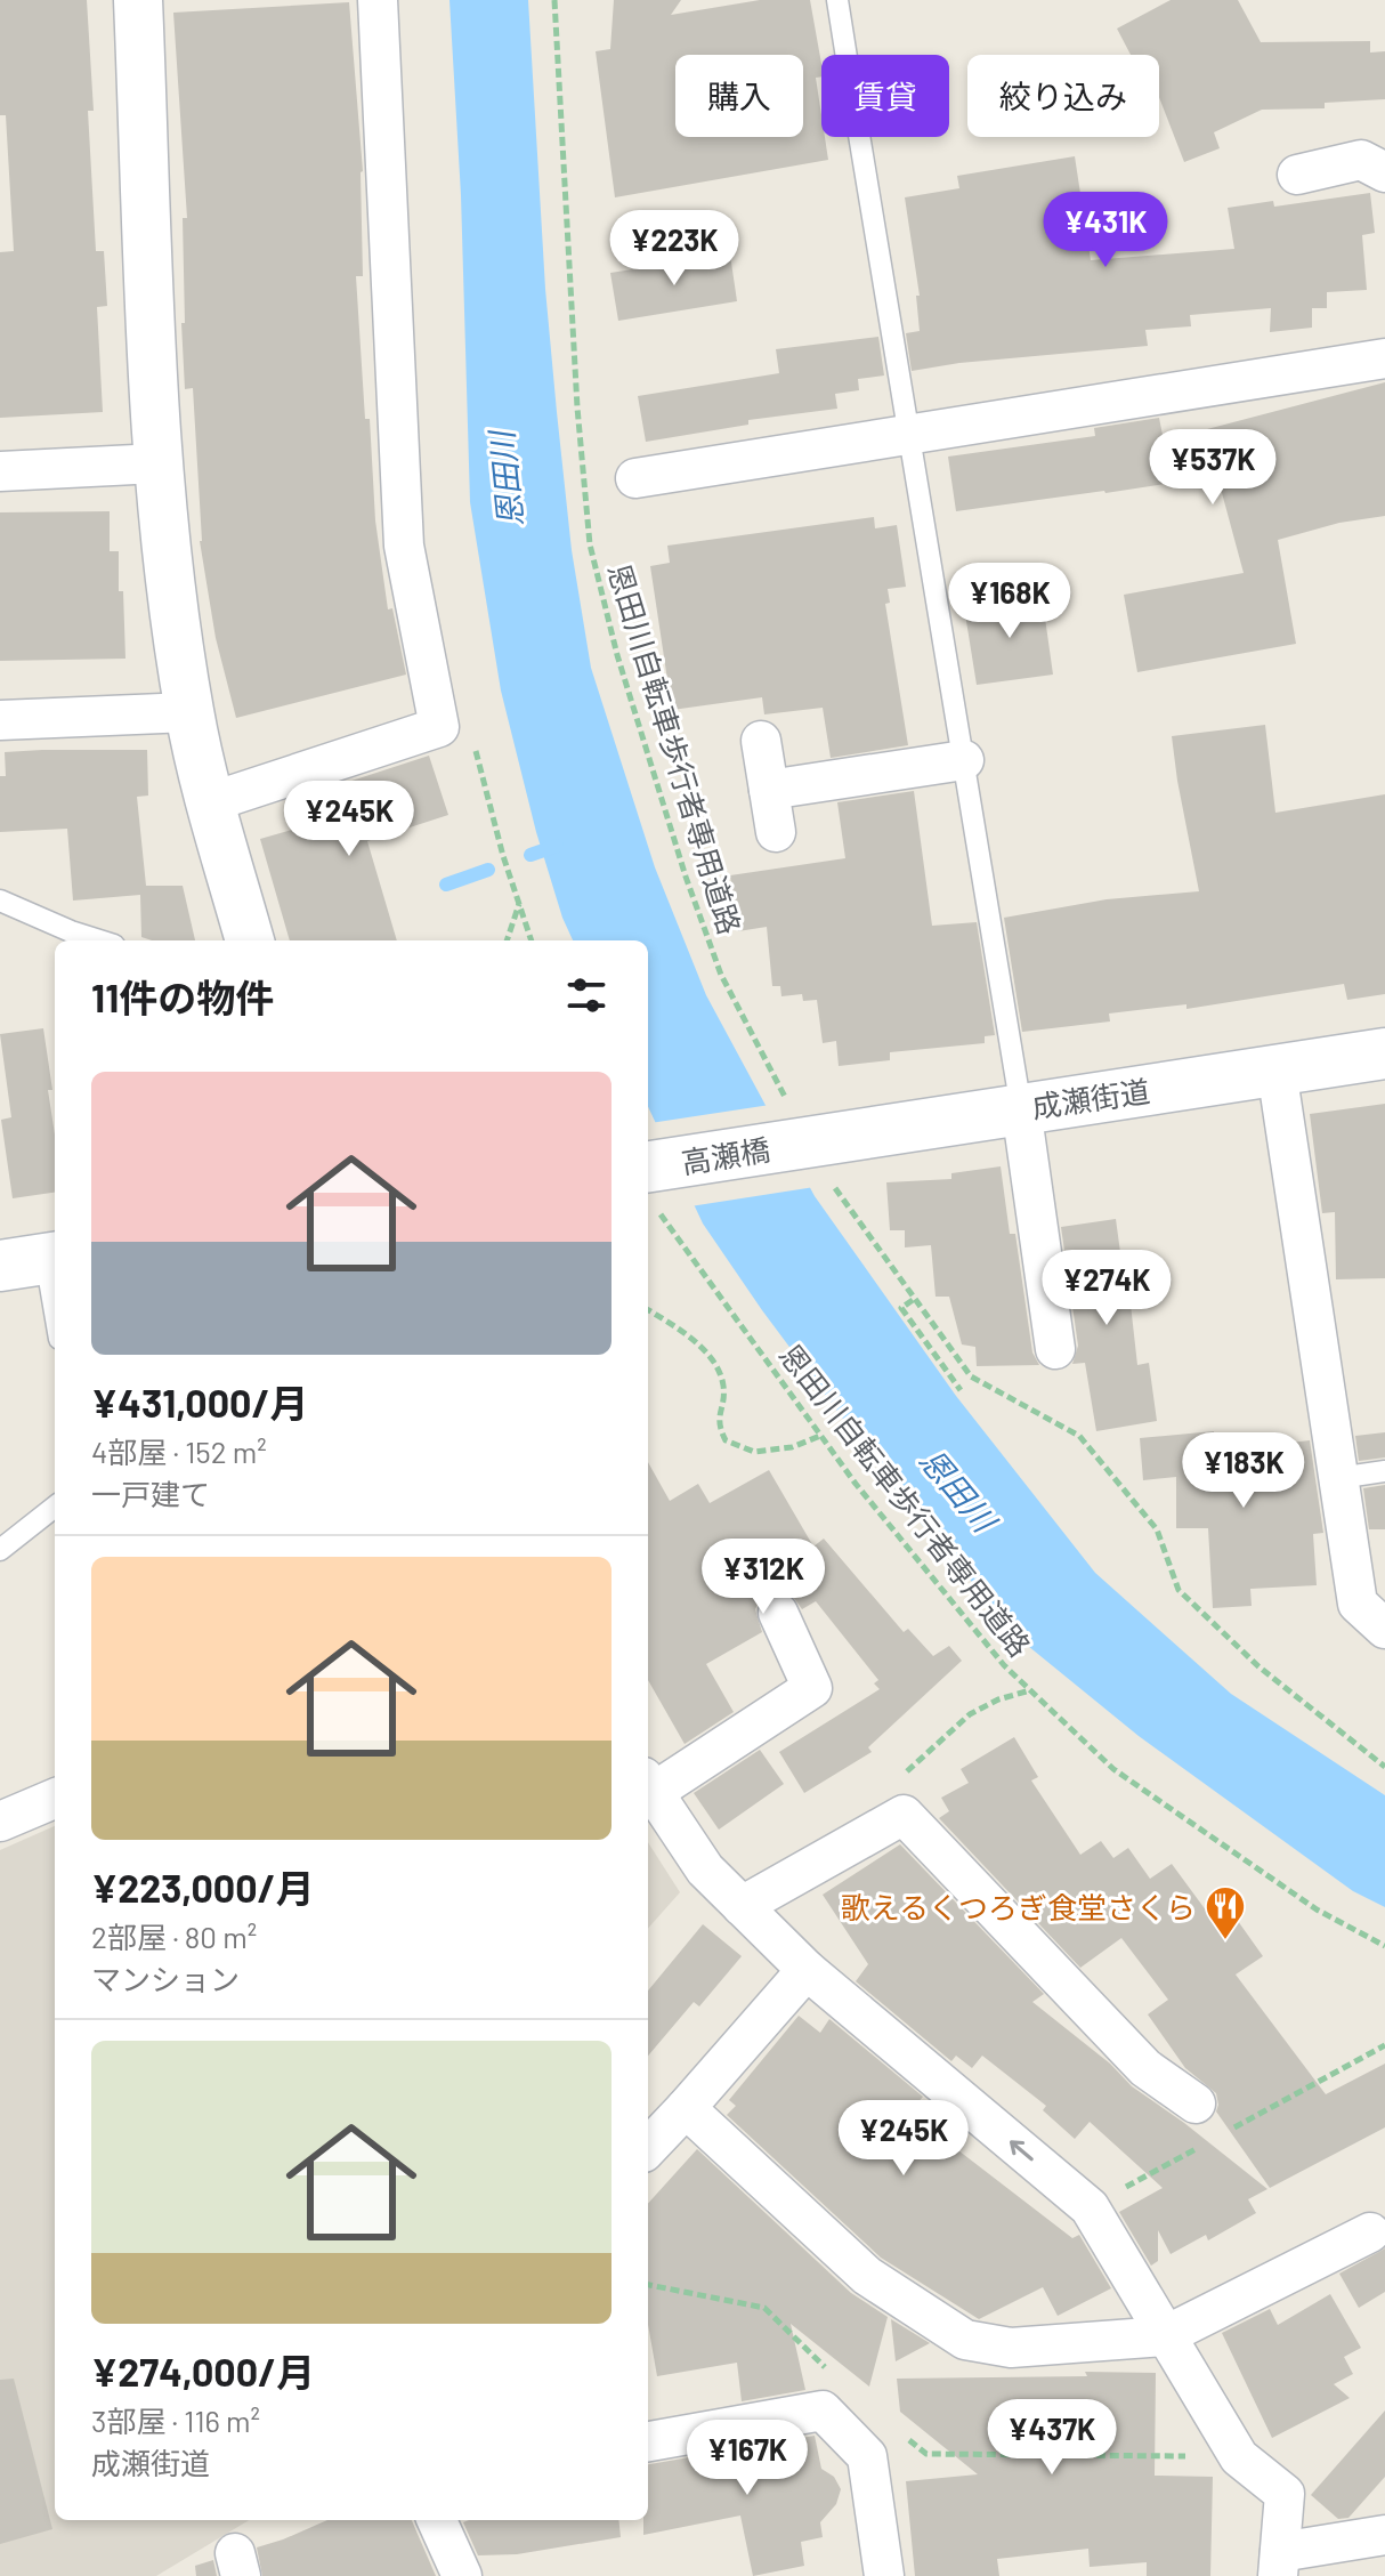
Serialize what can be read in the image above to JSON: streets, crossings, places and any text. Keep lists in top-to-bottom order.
{
  "streets": {
    "main road": ["成瀬街道", "高瀬橋"],
    "path": ["恩田川自転車歩行者専用道路"]
  },
  "crossings": [
    ["恩田川自転車歩行者専用道路", "成瀬街道"],
    ["恩田川自転車歩行者専用道路", "高瀬橋"],
    ["成瀬街道", "高瀬橋"]
  ],
  "water": ["恩田川"],
  "places": {
    "restaurant": ["歌えるくつろぎ食堂さくら"]
  },
  "page": {
    "chip": ["購入", "賃貸", "絞り込み"],
    "price": [
      "¥431K",
      "¥223K",
      "¥537K",
      "¥168K",
      "¥245K",
      "¥274K",
      "¥183K",
      "¥312K",
      "¥245K",
      "¥437K",
      "¥167K"
    ],
    "heading": "11件の物件",
    "list": [
      {
        "name": "¥431,000/月",
        "note": "4部屋 · 152 m² · 一戸建て"
      },
      {
        "name": "¥223,000/月",
        "note": "2部屋 · 80 m² · マンション"
      },
      {
        "name": "¥274,000/月",
        "note": "3部屋 · 116 m² · 成瀬街道"
      }
    ]
  }
}
